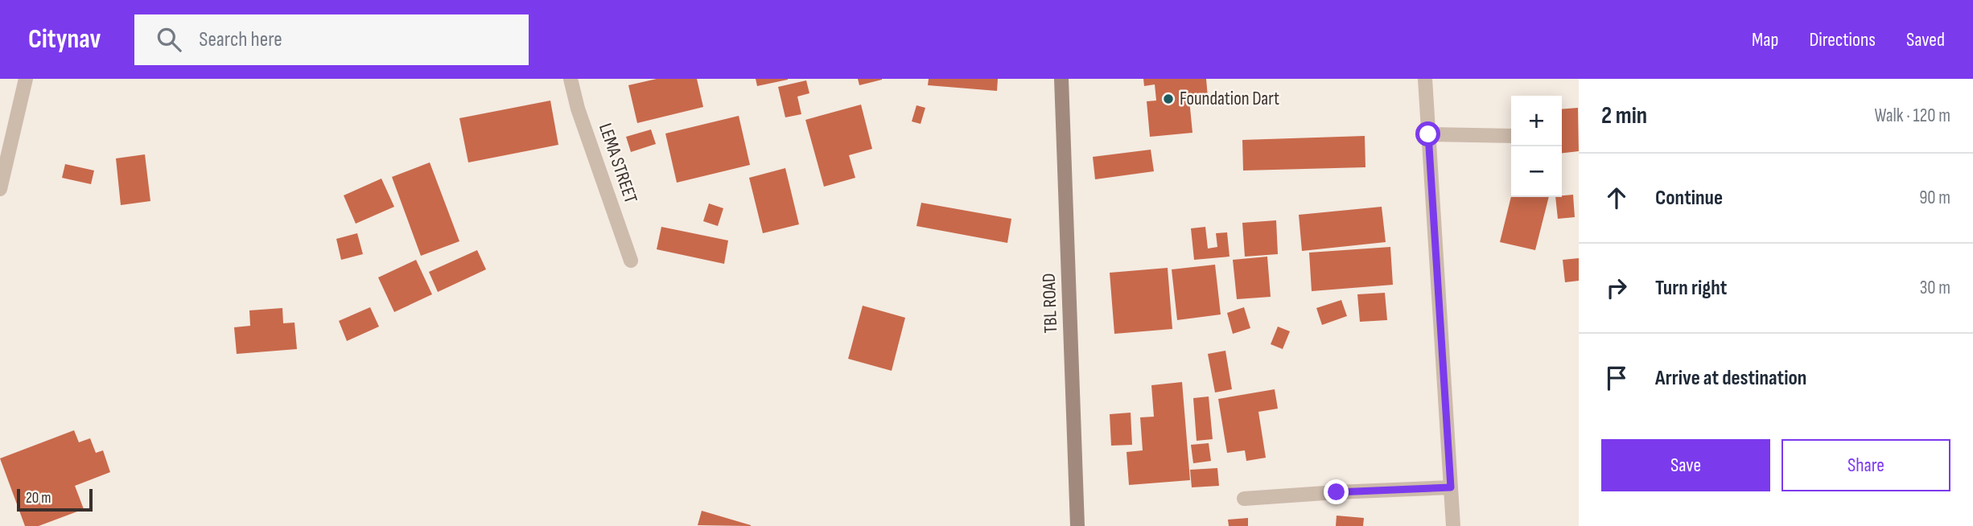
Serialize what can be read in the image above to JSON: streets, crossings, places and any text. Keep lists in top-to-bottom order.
{
  "streets": {
    "street": ["LEMA STREET", "TBL ROAD"]
  },
  "places": ["Foundation Dart"],
  "scale_bar": "20 m",
  "page": {
    "header": "Citynav",
    "search": "Search here",
    "nav": ["Map", "Directions", "Saved"],
    "heading": ["2 min", "Walk · 120 m"],
    "map_buttons": ["+", "−"],
    "list": [
      ["Continue", "90 m"],
      ["Turn right", "30 m"],
      "Arrive at destination"
    ],
    "buttons": ["Save", "Share"],
    "scale": "20 m"
  }
}
